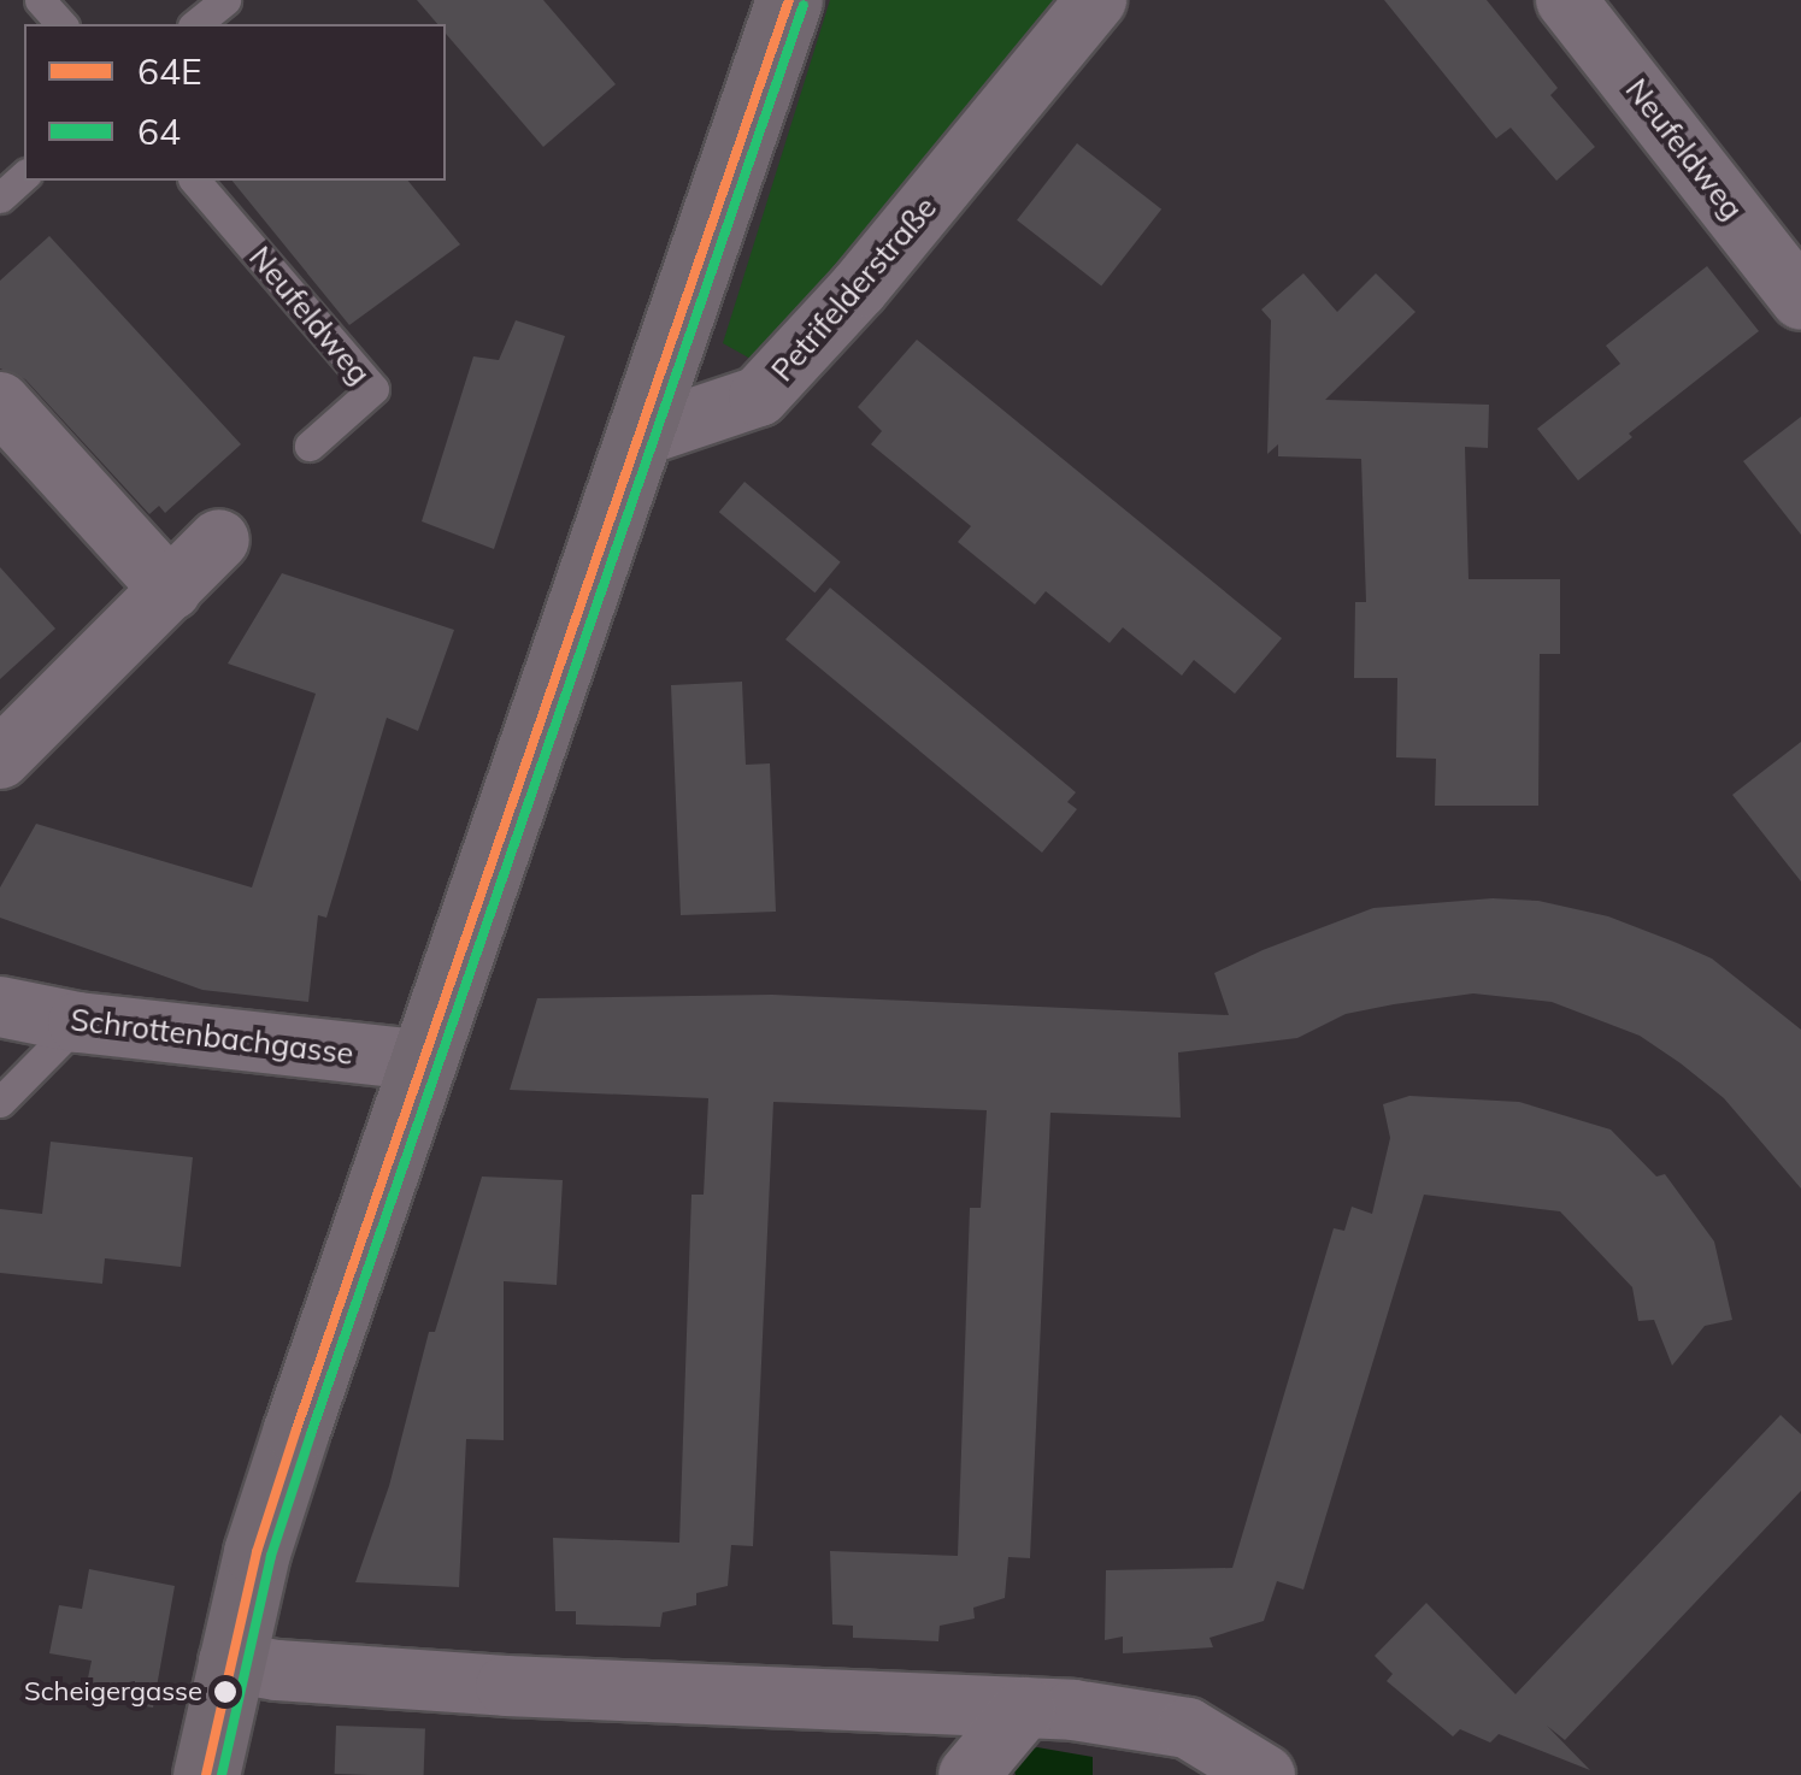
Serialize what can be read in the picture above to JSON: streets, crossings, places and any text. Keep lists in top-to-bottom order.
{
  "streets": {
    "street": ["Neufeldweg", "Petrifelderstraße", "Schrottenbachgasse"]
  },
  "places": ["Scheigergasse"],
  "lines": ["transit line 64E", "transit line 64"],
  "legend": ["64E", "64"]
}
